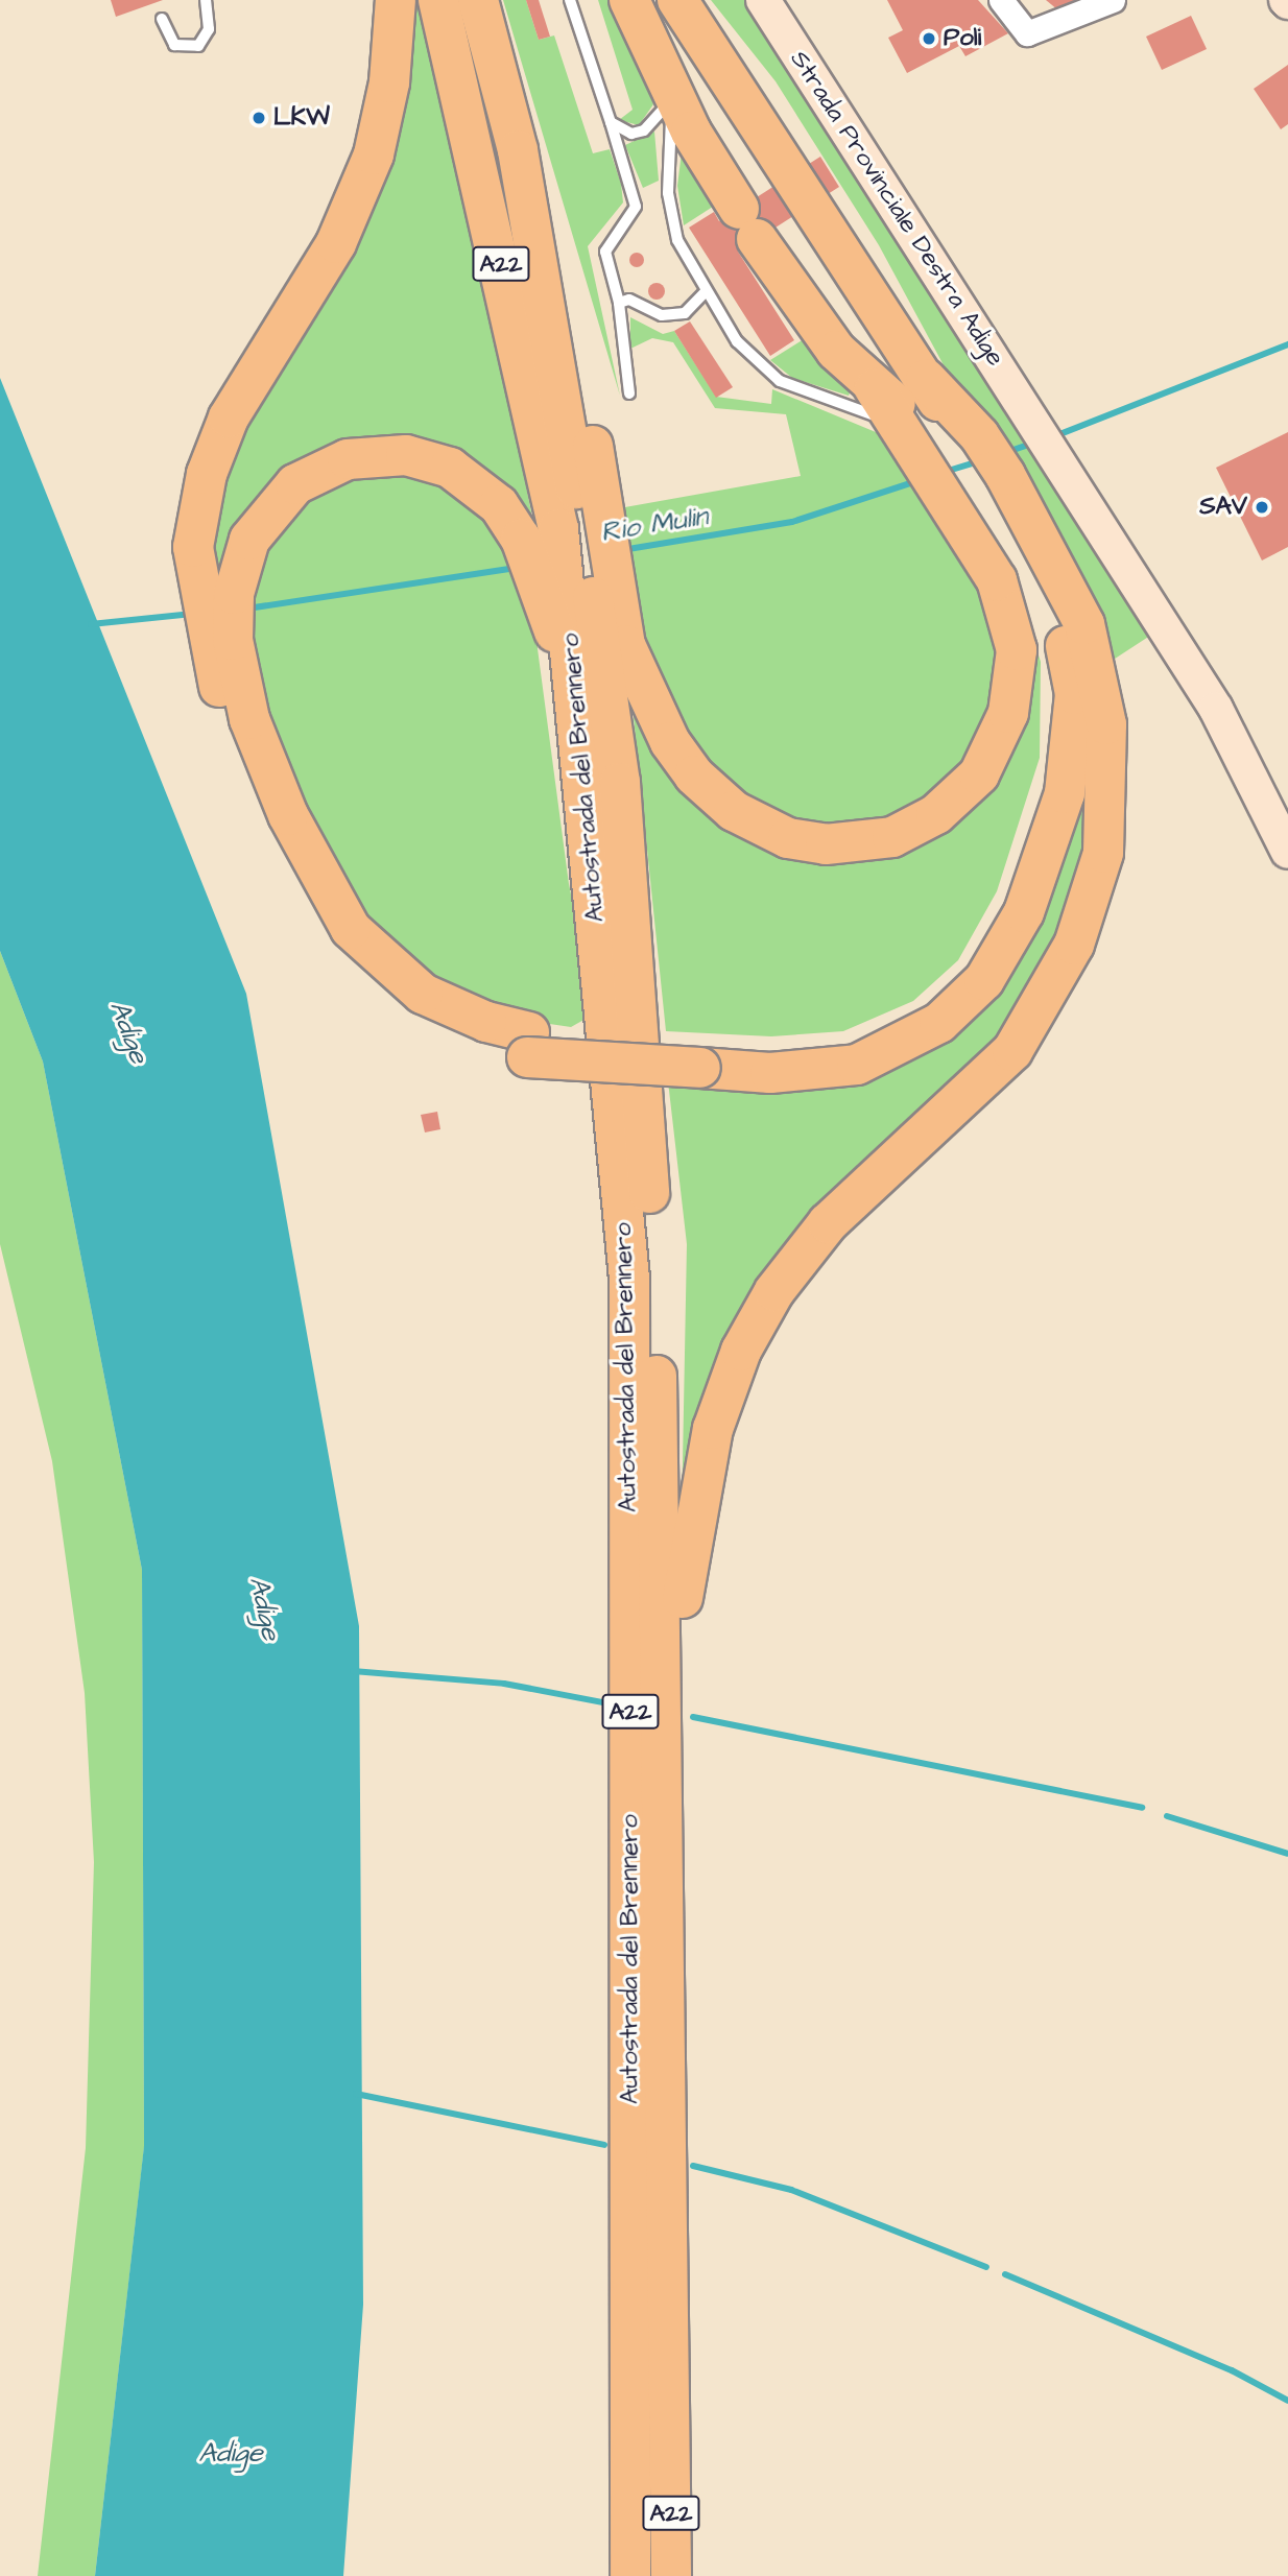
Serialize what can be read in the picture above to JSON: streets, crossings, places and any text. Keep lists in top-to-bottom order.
{
  "streets": {
    "highway": ["A22", "Autostrada del Brennero"],
    "main road": ["Strada Provinciale Destra Adige"]
  },
  "water": ["Rio Mulin", "Adige"],
  "places": ["Poli", "LKW", "SAV"]
}
